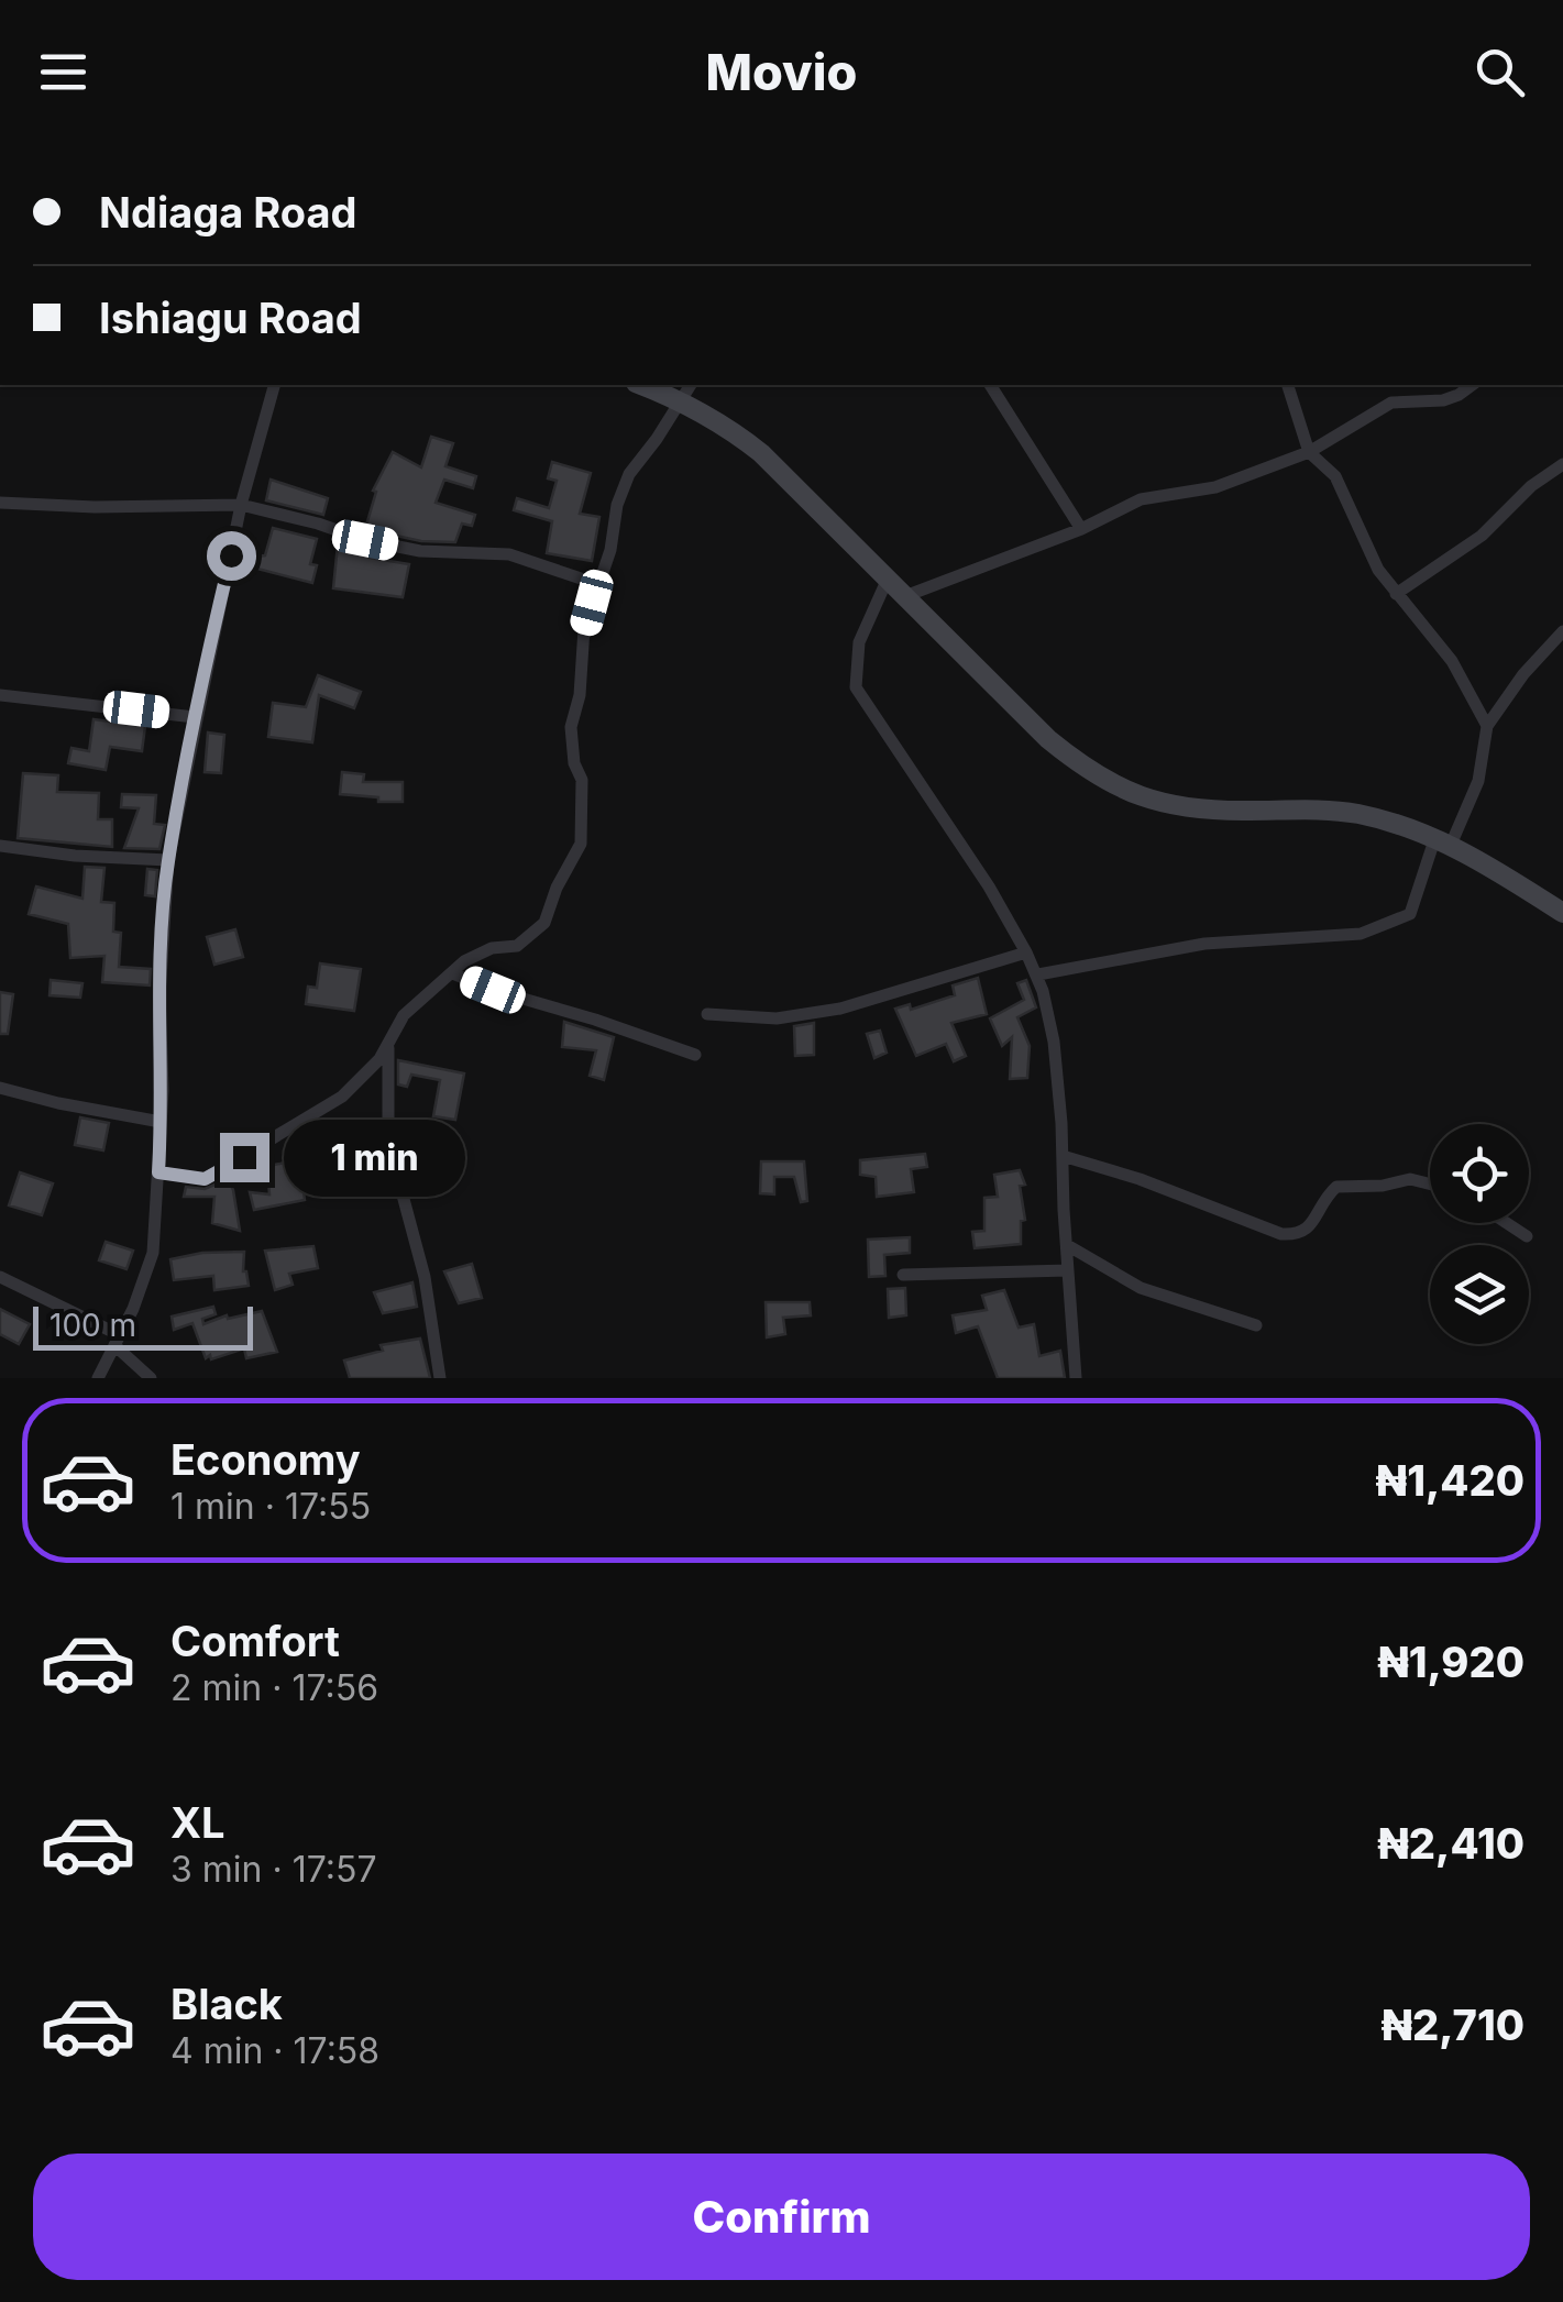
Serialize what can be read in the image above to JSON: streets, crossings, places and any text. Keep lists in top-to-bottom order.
{
  "scale_bar": "100 m",
  "page": {
    "header": "Movio",
    "banner": ["Ndiaga Road", "Ishiagu Road"],
    "bubble": "1 min",
    "scale": "100 m",
    "list": [
      {
        "name": "Economy",
        "note": "1 min · 17:55",
        "value": "₦1,420"
      },
      {
        "name": "Comfort",
        "note": "2 min · 17:56",
        "value": "₦1,920"
      },
      {
        "name": "XL",
        "note": "3 min · 17:57",
        "value": "₦2,410"
      },
      {
        "name": "Black",
        "note": "4 min · 17:58",
        "value": "₦2,710"
      }
    ],
    "buttons": "Confirm"
  }
}
